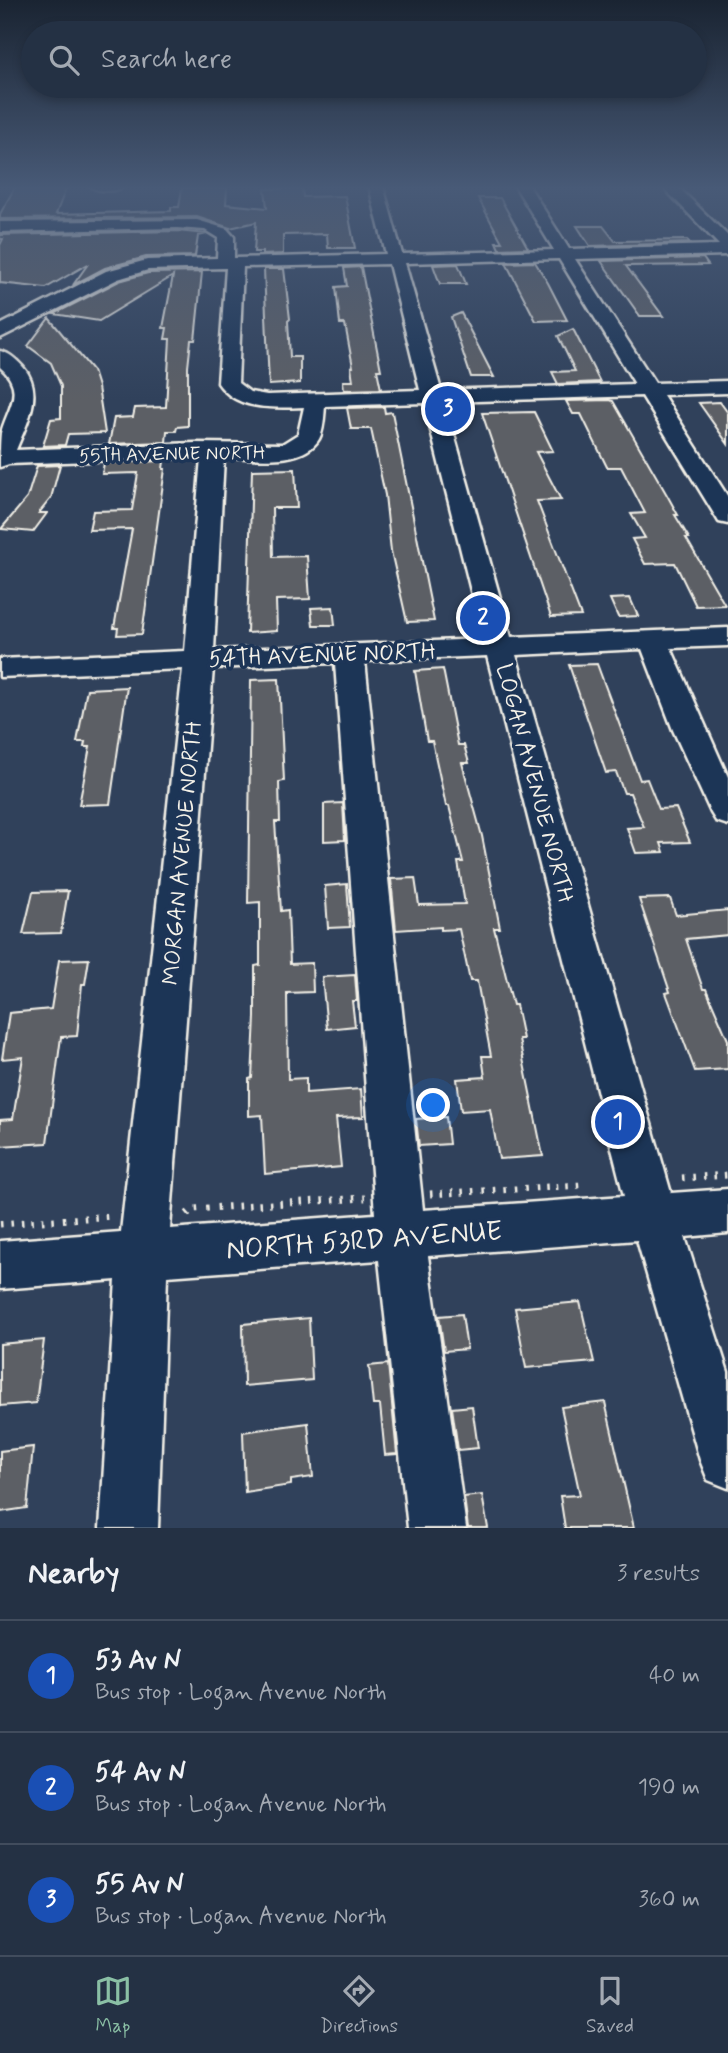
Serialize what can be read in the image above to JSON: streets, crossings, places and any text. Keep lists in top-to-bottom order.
{
  "streets": {
    "street": [
      "55TH AVENUE NORTH",
      "54TH AVENUE NORTH",
      "LOGAN AVENUE NORTH",
      "MORGAN AVENUE NORTH",
      "NORTH 53RD AVENUE"
    ]
  },
  "crossings": [
    ["55TH AVENUE NORTH", "MORGAN AVENUE NORTH"],
    ["54TH AVENUE NORTH", "LOGAN AVENUE NORTH"],
    ["54TH AVENUE NORTH", "MORGAN AVENUE NORTH"],
    ["LOGAN AVENUE NORTH", "NORTH 53RD AVENUE"],
    ["MORGAN AVENUE NORTH", "NORTH 53RD AVENUE"]
  ],
  "page": {
    "search": "Search here",
    "pins": ["3", "2", "1"],
    "heading": ["Nearby", "3 results"],
    "list": [
      {
        "mark": "1",
        "name": "53 Av N",
        "note": "Bus stop · Logan Avenue North",
        "value": "40 m"
      },
      {
        "mark": "2",
        "name": "54 Av N",
        "note": "Bus stop · Logan Avenue North",
        "value": "190 m"
      },
      {
        "mark": "3",
        "name": "55 Av N",
        "note": "Bus stop · Logan Avenue North",
        "value": "360 m"
      }
    ],
    "nav": ["Map", "Directions", "Saved"]
  }
}
